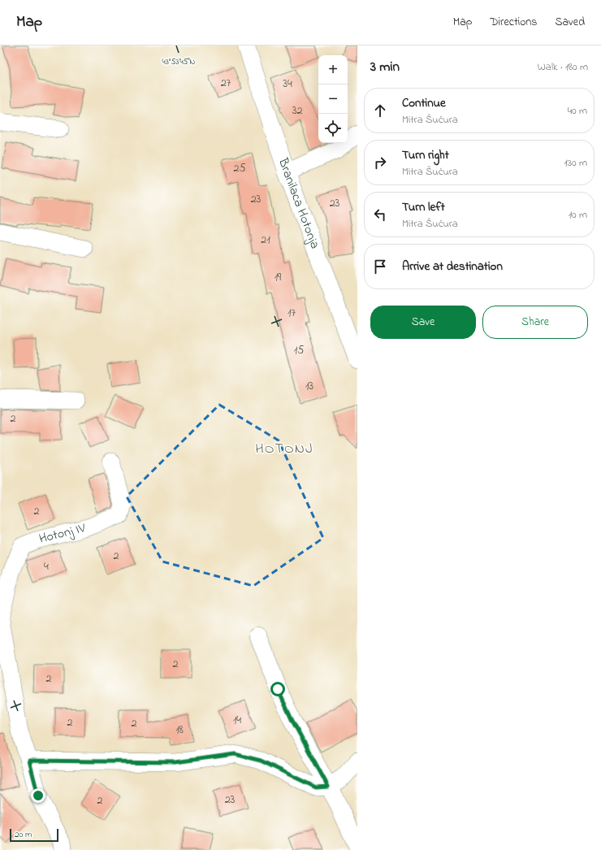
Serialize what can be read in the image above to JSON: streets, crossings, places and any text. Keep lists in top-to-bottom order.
{
  "streets": {
    "street": ["Branilaca Hotonja", "Hotonj IV"]
  },
  "districts": ["HOTONJ"],
  "house_numbers": [
    "27",
    "34",
    "32",
    "25",
    "23",
    "23",
    "21",
    "19",
    "17",
    "15",
    "13",
    "2",
    "2",
    "2",
    "4",
    "2",
    "2",
    "14",
    "2",
    "2",
    "18",
    "23",
    "2"
  ],
  "scale_bar": "20 m",
  "page": {
    "header": "Map",
    "nav": ["Map", "Directions", "Saved"],
    "heading": ["3 min", "Walk · 180 m"],
    "map_buttons": ["+", "−"],
    "list": [
      ["Continue", "Mitra Šućura", "40 m"],
      ["Turn right", "Mitra Šućura", "130 m"],
      ["Turn left", "Mitra Šućura", "10 m"],
      "Arrive at destination"
    ],
    "buttons": ["Save", "Share"],
    "scale": "20 m"
  },
  "coordinates": ["43°53'45\"N"]
}
